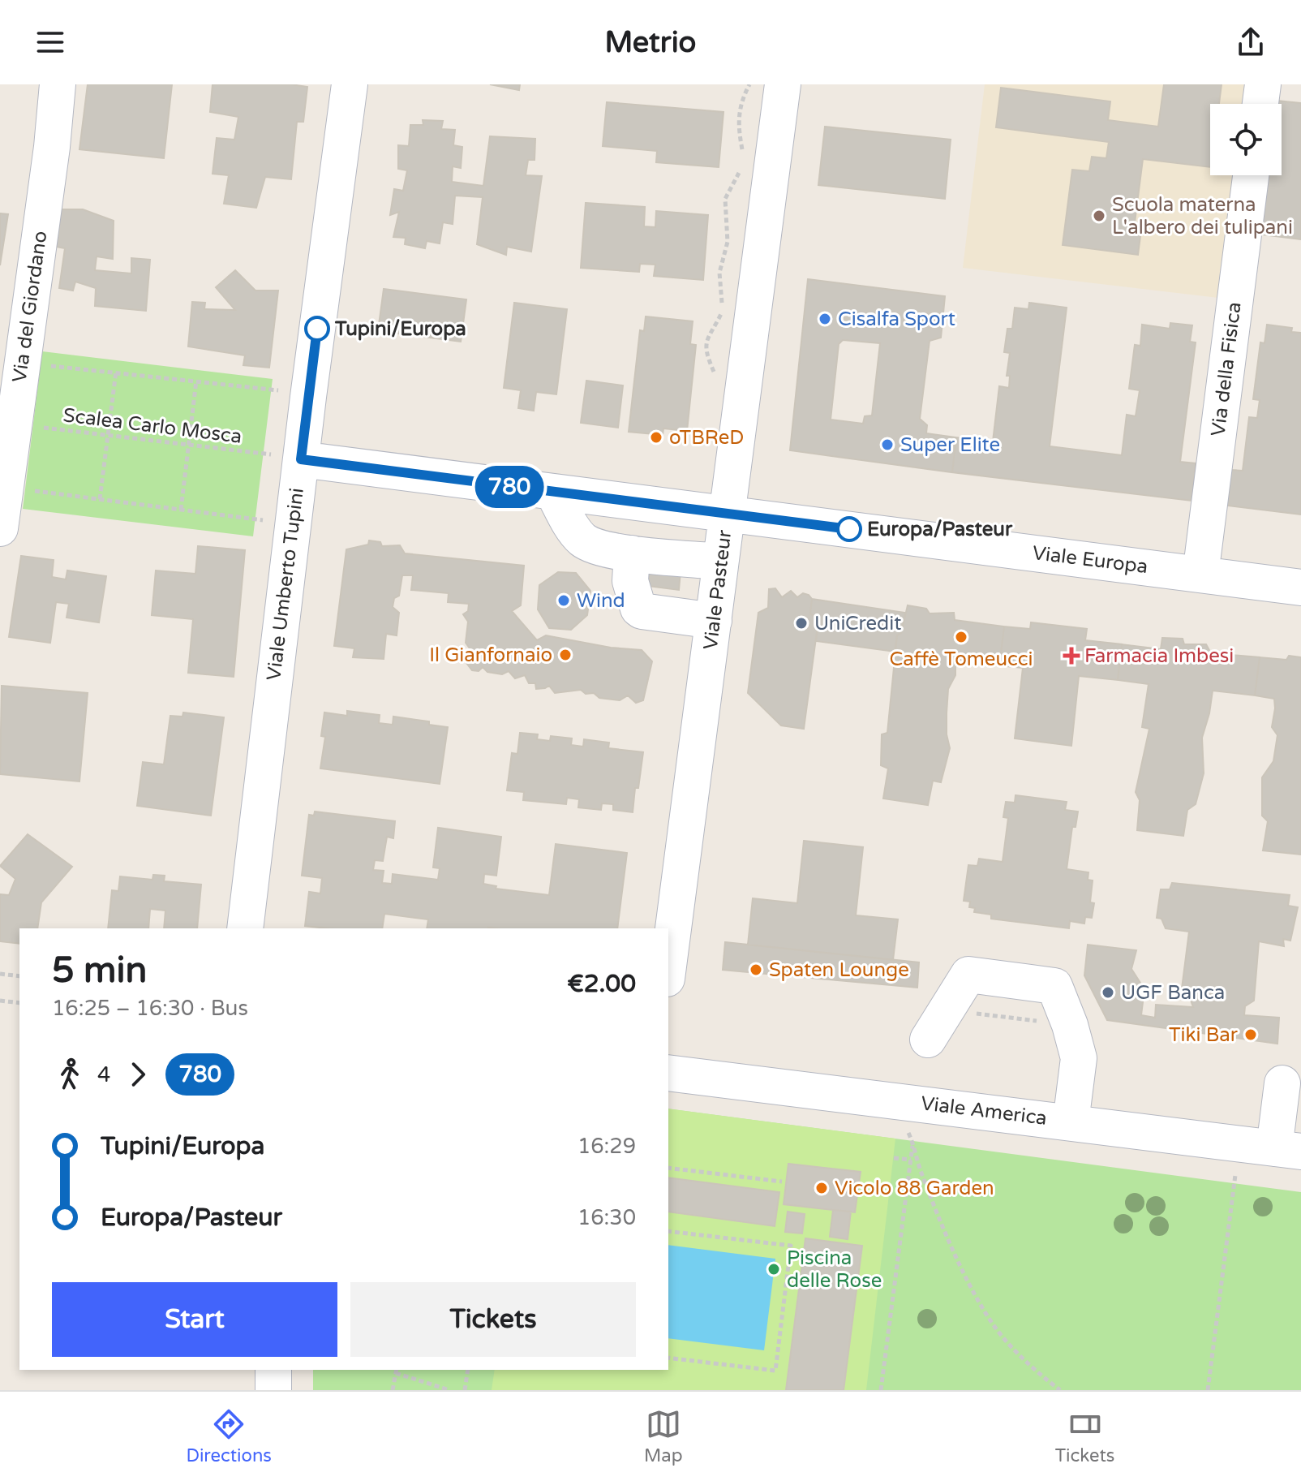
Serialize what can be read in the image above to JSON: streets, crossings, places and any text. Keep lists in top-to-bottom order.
{
  "streets": {
    "street": [
      "Via del Giordano",
      "Via della Fisica",
      "Viale Europa",
      "Viale Umberto Tupini",
      "Viale Pasteur",
      "Viale America"
    ],
    "path": ["Scalea Carlo Mosca"]
  },
  "crossings": [
    ["Via della Fisica", "Viale Europa"],
    ["Scalea Carlo Mosca", "Viale Europa"],
    ["Scalea Carlo Mosca", "Viale Umberto Tupini"],
    ["Viale Europa", "Viale Umberto Tupini"],
    ["Viale Europa", "Viale Pasteur"]
  ],
  "places": {
    "other": [
      "Scuola materna L'albero dei tulipani",
      "Cisalfa Sport",
      "Tupini/Europa",
      "oTBReD",
      "Super Elite",
      "Europa/Pasteur",
      "Wind",
      "UniCredit",
      "Caffè Tomeucci",
      "Il Gianfornaio",
      "Spaten Lounge",
      "UGF Banca",
      "Tiki Bar",
      "Vicolo 88 Garden",
      "Piscina delle Rose"
    ],
    "health": ["Farmacia Imbesi"]
  },
  "lines": ["bus line 780"],
  "page": {
    "header": "Metrio",
    "on_map": "780",
    "heading": ["5 min", "16:25 – 16:30 · Bus", "€2.00"],
    "legs": ["4", "780"],
    "list": [
      {
        "name": "Tupini/Europa",
        "value": "16:29"
      },
      {
        "name": "Europa/Pasteur",
        "value": "16:30"
      }
    ],
    "buttons": ["Start", "Tickets"],
    "tabs": ["Directions", "Map", "Tickets"]
  }
}
